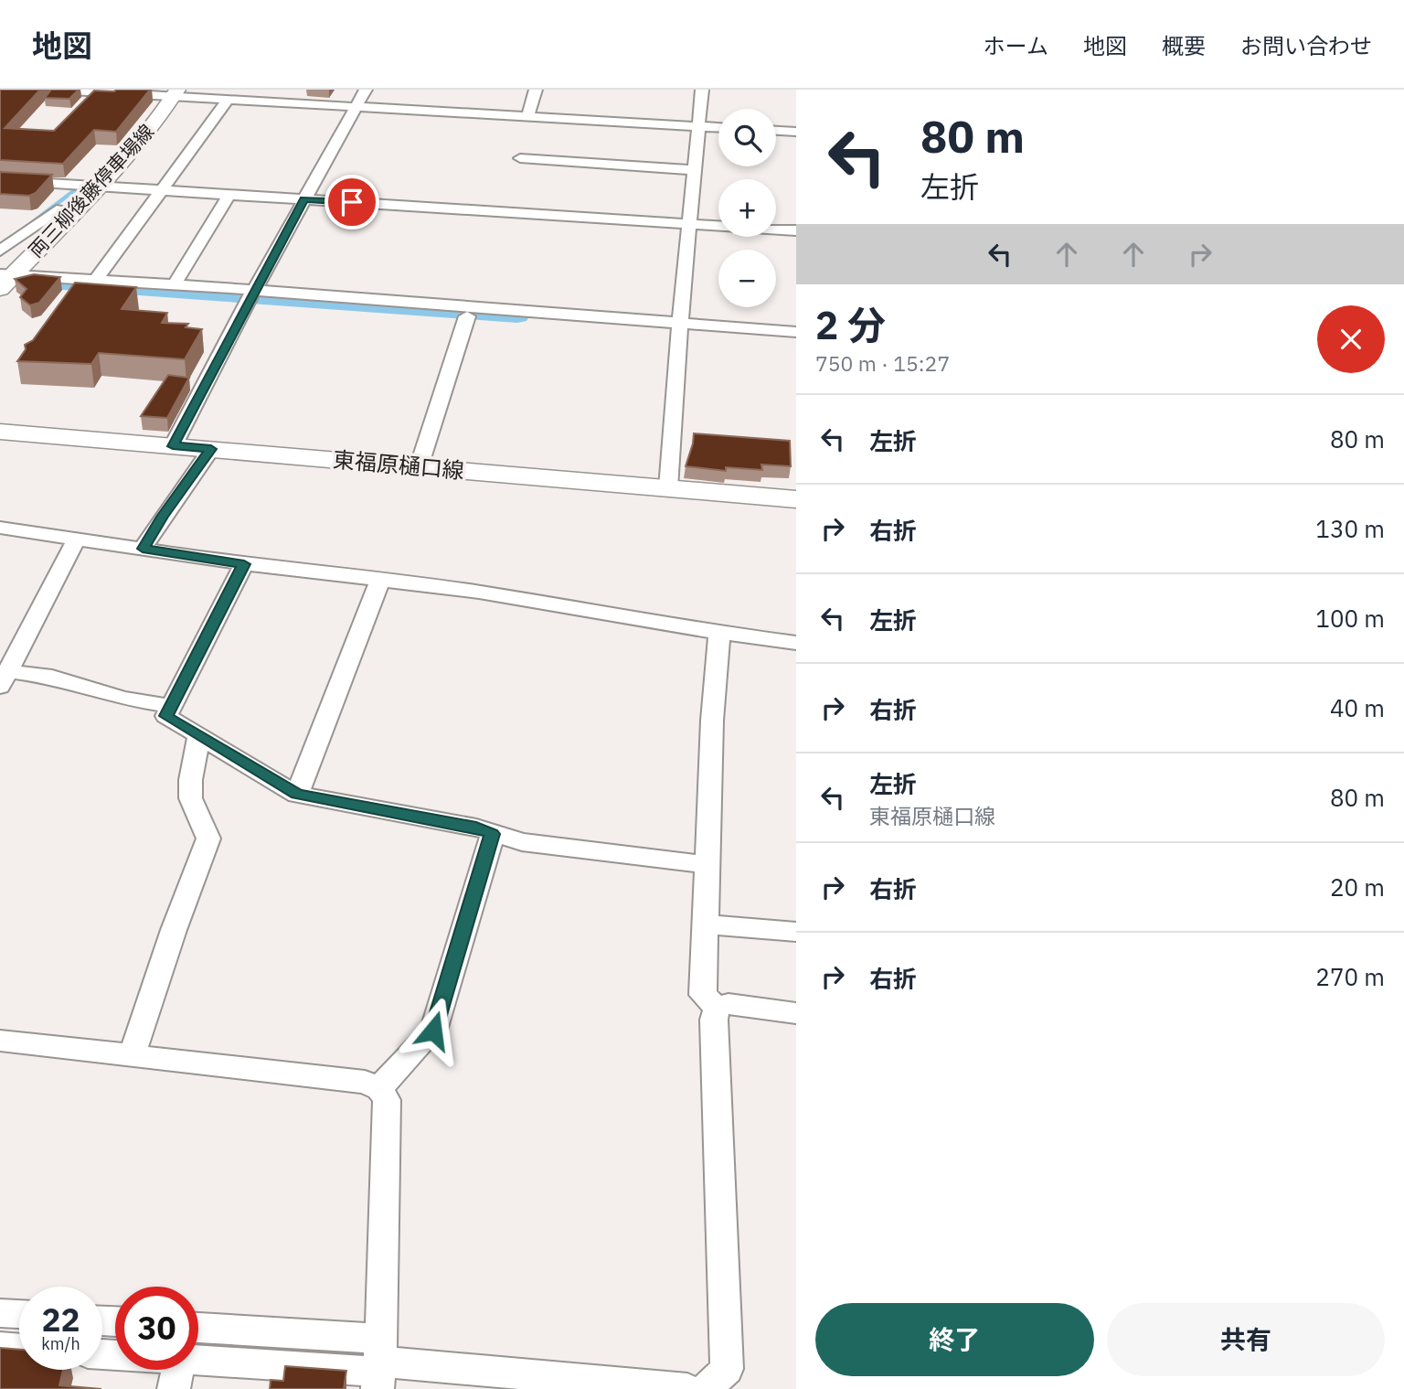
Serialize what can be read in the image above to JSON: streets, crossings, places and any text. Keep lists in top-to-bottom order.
{
  "streets": {
    "main road": ["両三柳後藤停車場線", "東福原樋口線"]
  },
  "page": {
    "header": "地図",
    "nav": [
      "ホーム",
      "地図",
      "概要",
      "お問い合わせ"
    ],
    "turn": ["80 m", "左折"],
    "map_buttons": ["+", "−"],
    "heading": ["2 分", "750 m · 15:27"],
    "list": [
      {
        "name": "左折",
        "value": "80 m"
      },
      {
        "name": "右折",
        "value": "130 m"
      },
      {
        "name": "左折",
        "value": "100 m"
      },
      {
        "name": "右折",
        "value": "40 m"
      },
      {
        "name": "左折",
        "note": "東福原樋口線",
        "value": "80 m"
      },
      {
        "name": "右折",
        "value": "20 m"
      },
      {
        "name": "右折",
        "value": "270 m"
      }
    ],
    "speed": "22 km/h",
    "limit": "30",
    "buttons": ["終了", "共有"]
  }
}
